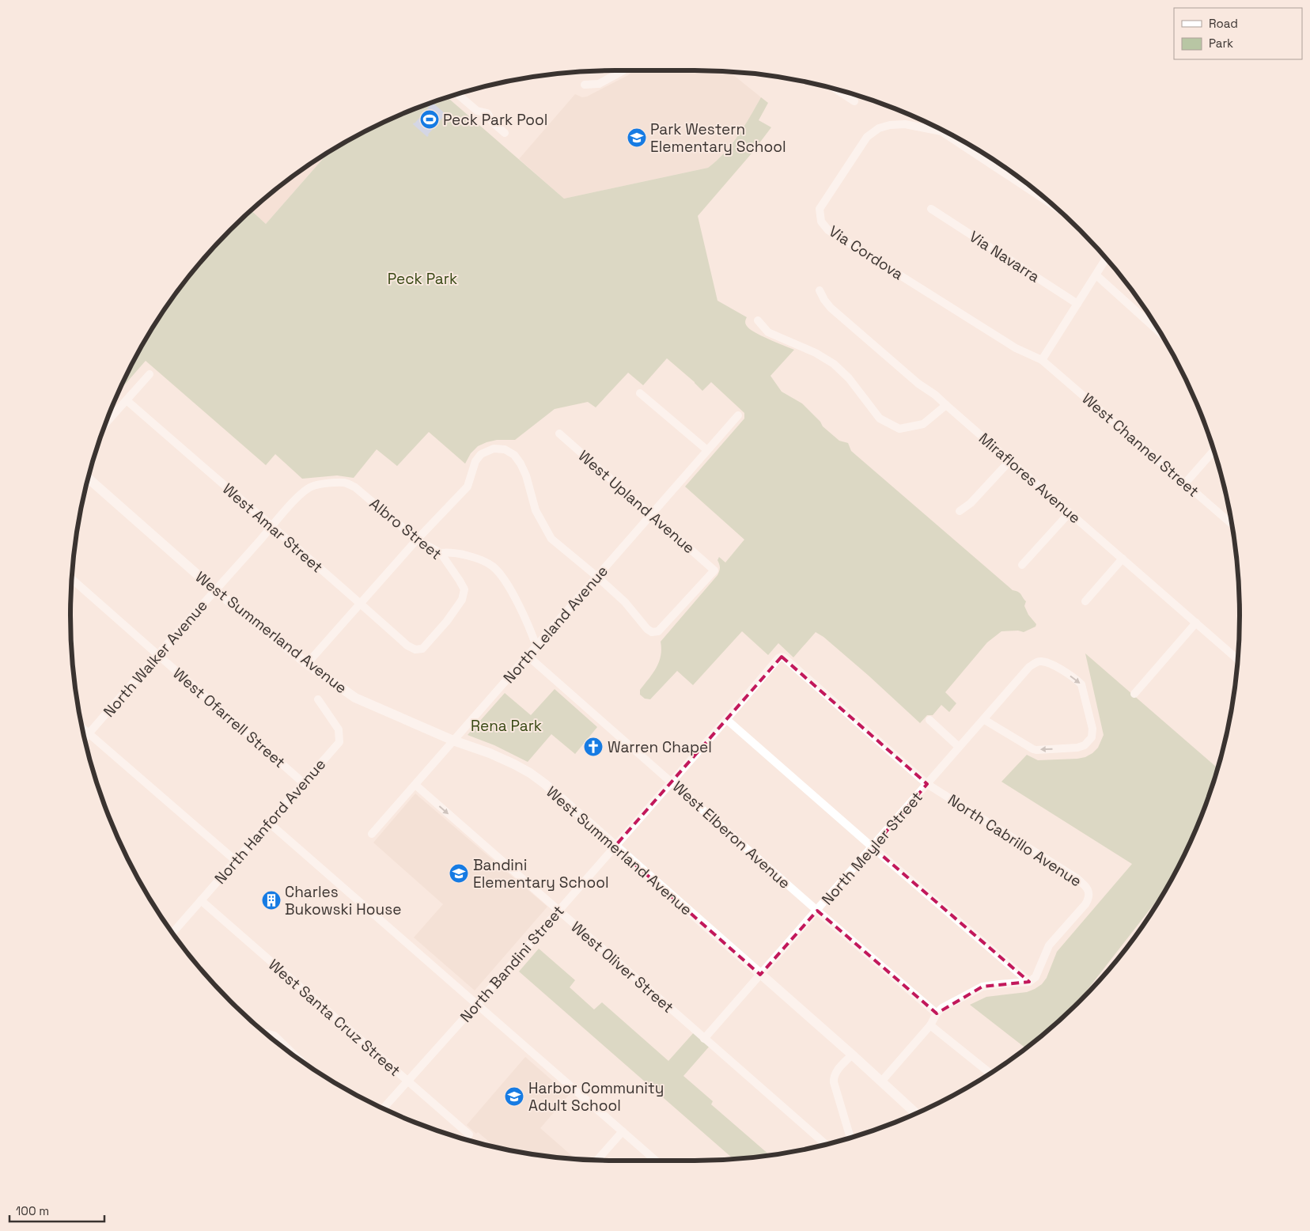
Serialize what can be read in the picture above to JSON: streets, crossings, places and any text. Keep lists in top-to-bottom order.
{
  "streets": {
    "main road": ["West Summerland Avenue"],
    "street": [
      "Via Cordova",
      "Via Navarra",
      "West Channel Street",
      "Miraflores Avenue",
      "West Upland Avenue",
      "West Amar Street",
      "Albro Street",
      "North Leland Avenue",
      "North Walker Avenue",
      "West Ofarrell Street",
      "North Hanford Avenue",
      "West Elberon Avenue",
      "North Cabrillo Avenue",
      "North Meyler Street",
      "North Bandini Street",
      "West Oliver Street",
      "West Santa Cruz Street"
    ]
  },
  "crossings": [
    ["Via Cordova", "West Channel Street"],
    ["West Upland Avenue", "North Leland Avenue"],
    ["West Amar Street", "Albro Street"],
    ["West Amar Street", "North Walker Avenue"],
    ["Albro Street", "North Walker Avenue"],
    ["North Leland Avenue", "West Summerland Avenue"],
    ["North Leland Avenue", "West Elberon Avenue"],
    ["North Leland Avenue", "West Oliver Street"],
    ["West Summerland Avenue", "North Walker Avenue"],
    ["West Summerland Avenue", "North Meyler Street"],
    ["West Summerland Avenue", "North Bandini Street"],
    ["North Walker Avenue", "West Ofarrell Street"],
    ["West Ofarrell Street", "North Hanford Avenue"],
    ["North Hanford Avenue", "West Santa Cruz Street"],
    ["West Elberon Avenue", "North Meyler Street"],
    ["West Elberon Avenue", "North Bandini Street"],
    ["North Cabrillo Avenue", "North Meyler Street"],
    ["North Cabrillo Avenue", "North Bandini Street"],
    ["North Meyler Street", "North Bandini Street"],
    ["North Meyler Street", "West Oliver Street"],
    ["North Bandini Street", "West Oliver Street"],
    ["North Bandini Street", "West Santa Cruz Street"]
  ],
  "parks": ["Peck Park", "Rena Park"],
  "places": {
    "sports": ["Peck Park Pool"],
    "school or university": ["Park Western Elementary School", "Bandini Elementary School", "Harbor Community Adult School"],
    "church": ["Warren Chapel"],
    "building": ["Charles Bukowski House"]
  },
  "legend": ["Road", "Park"],
  "scale_bar": "100 m"
}
